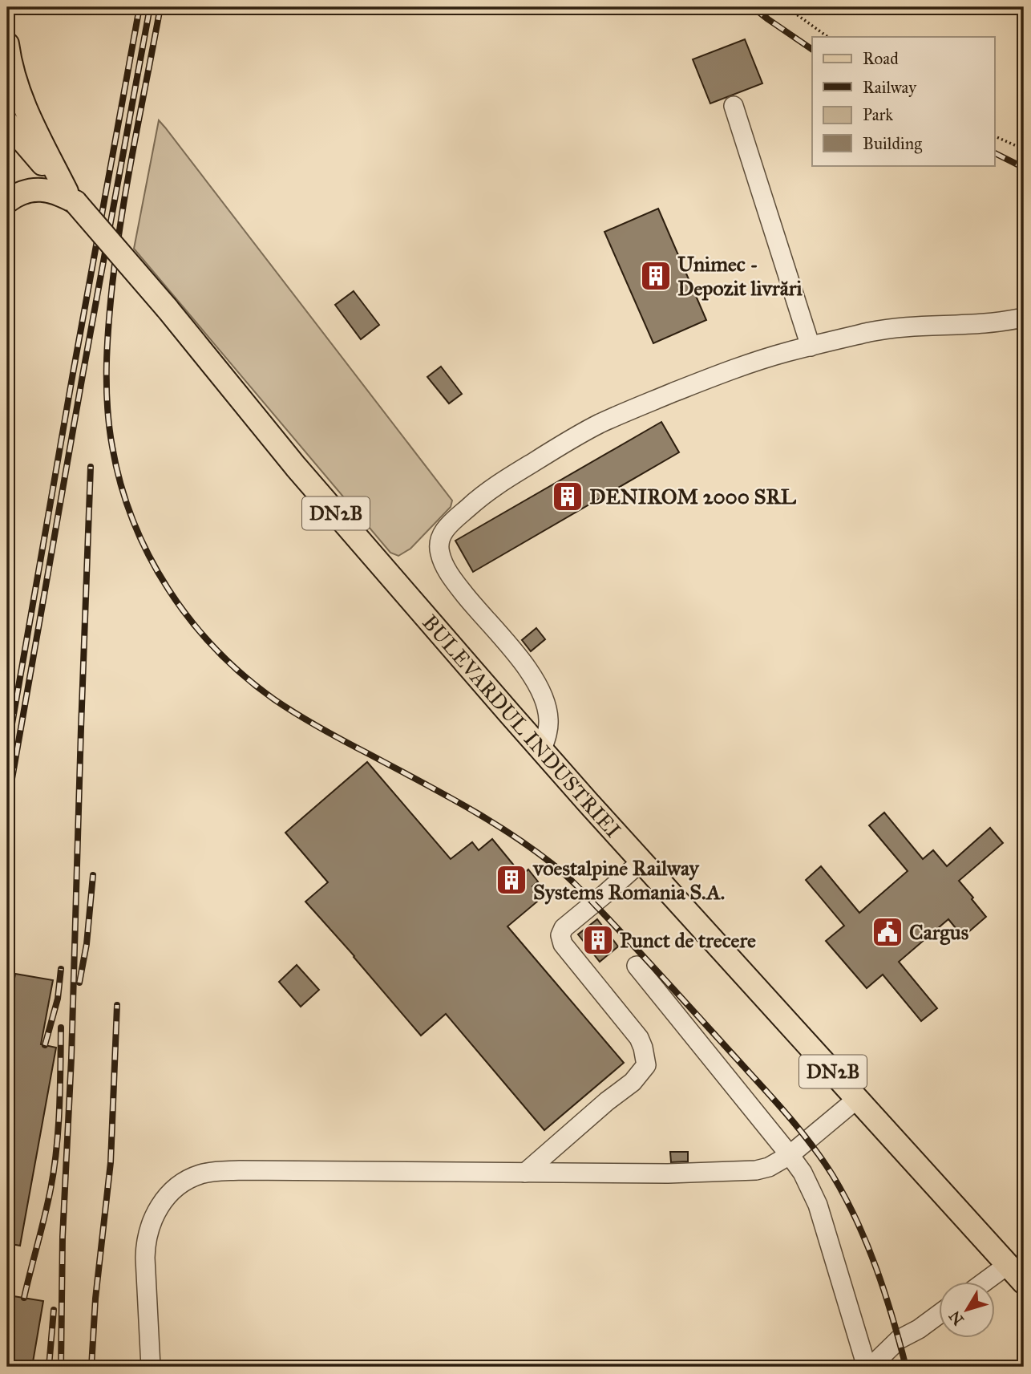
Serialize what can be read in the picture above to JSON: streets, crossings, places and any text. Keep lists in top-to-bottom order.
{
  "streets": {
    "main road": ["DN2B", "BULEVARDUL INDUSTRIEI"]
  },
  "crossings": [
    ["DN2B", "BULEVARDUL INDUSTRIEI"]
  ],
  "places": {
    "building": [
      "Unimec - Depozit livrări",
      "DENIROM 2000 SRL",
      "voestalpine Railway Systems Romania S.A.",
      "Punct de trecere"
    ],
    "public building": ["Cargus"]
  },
  "legend": [
    "Road",
    "Railway",
    "Park",
    "Building"
  ],
  "north": "bottom left"
}
